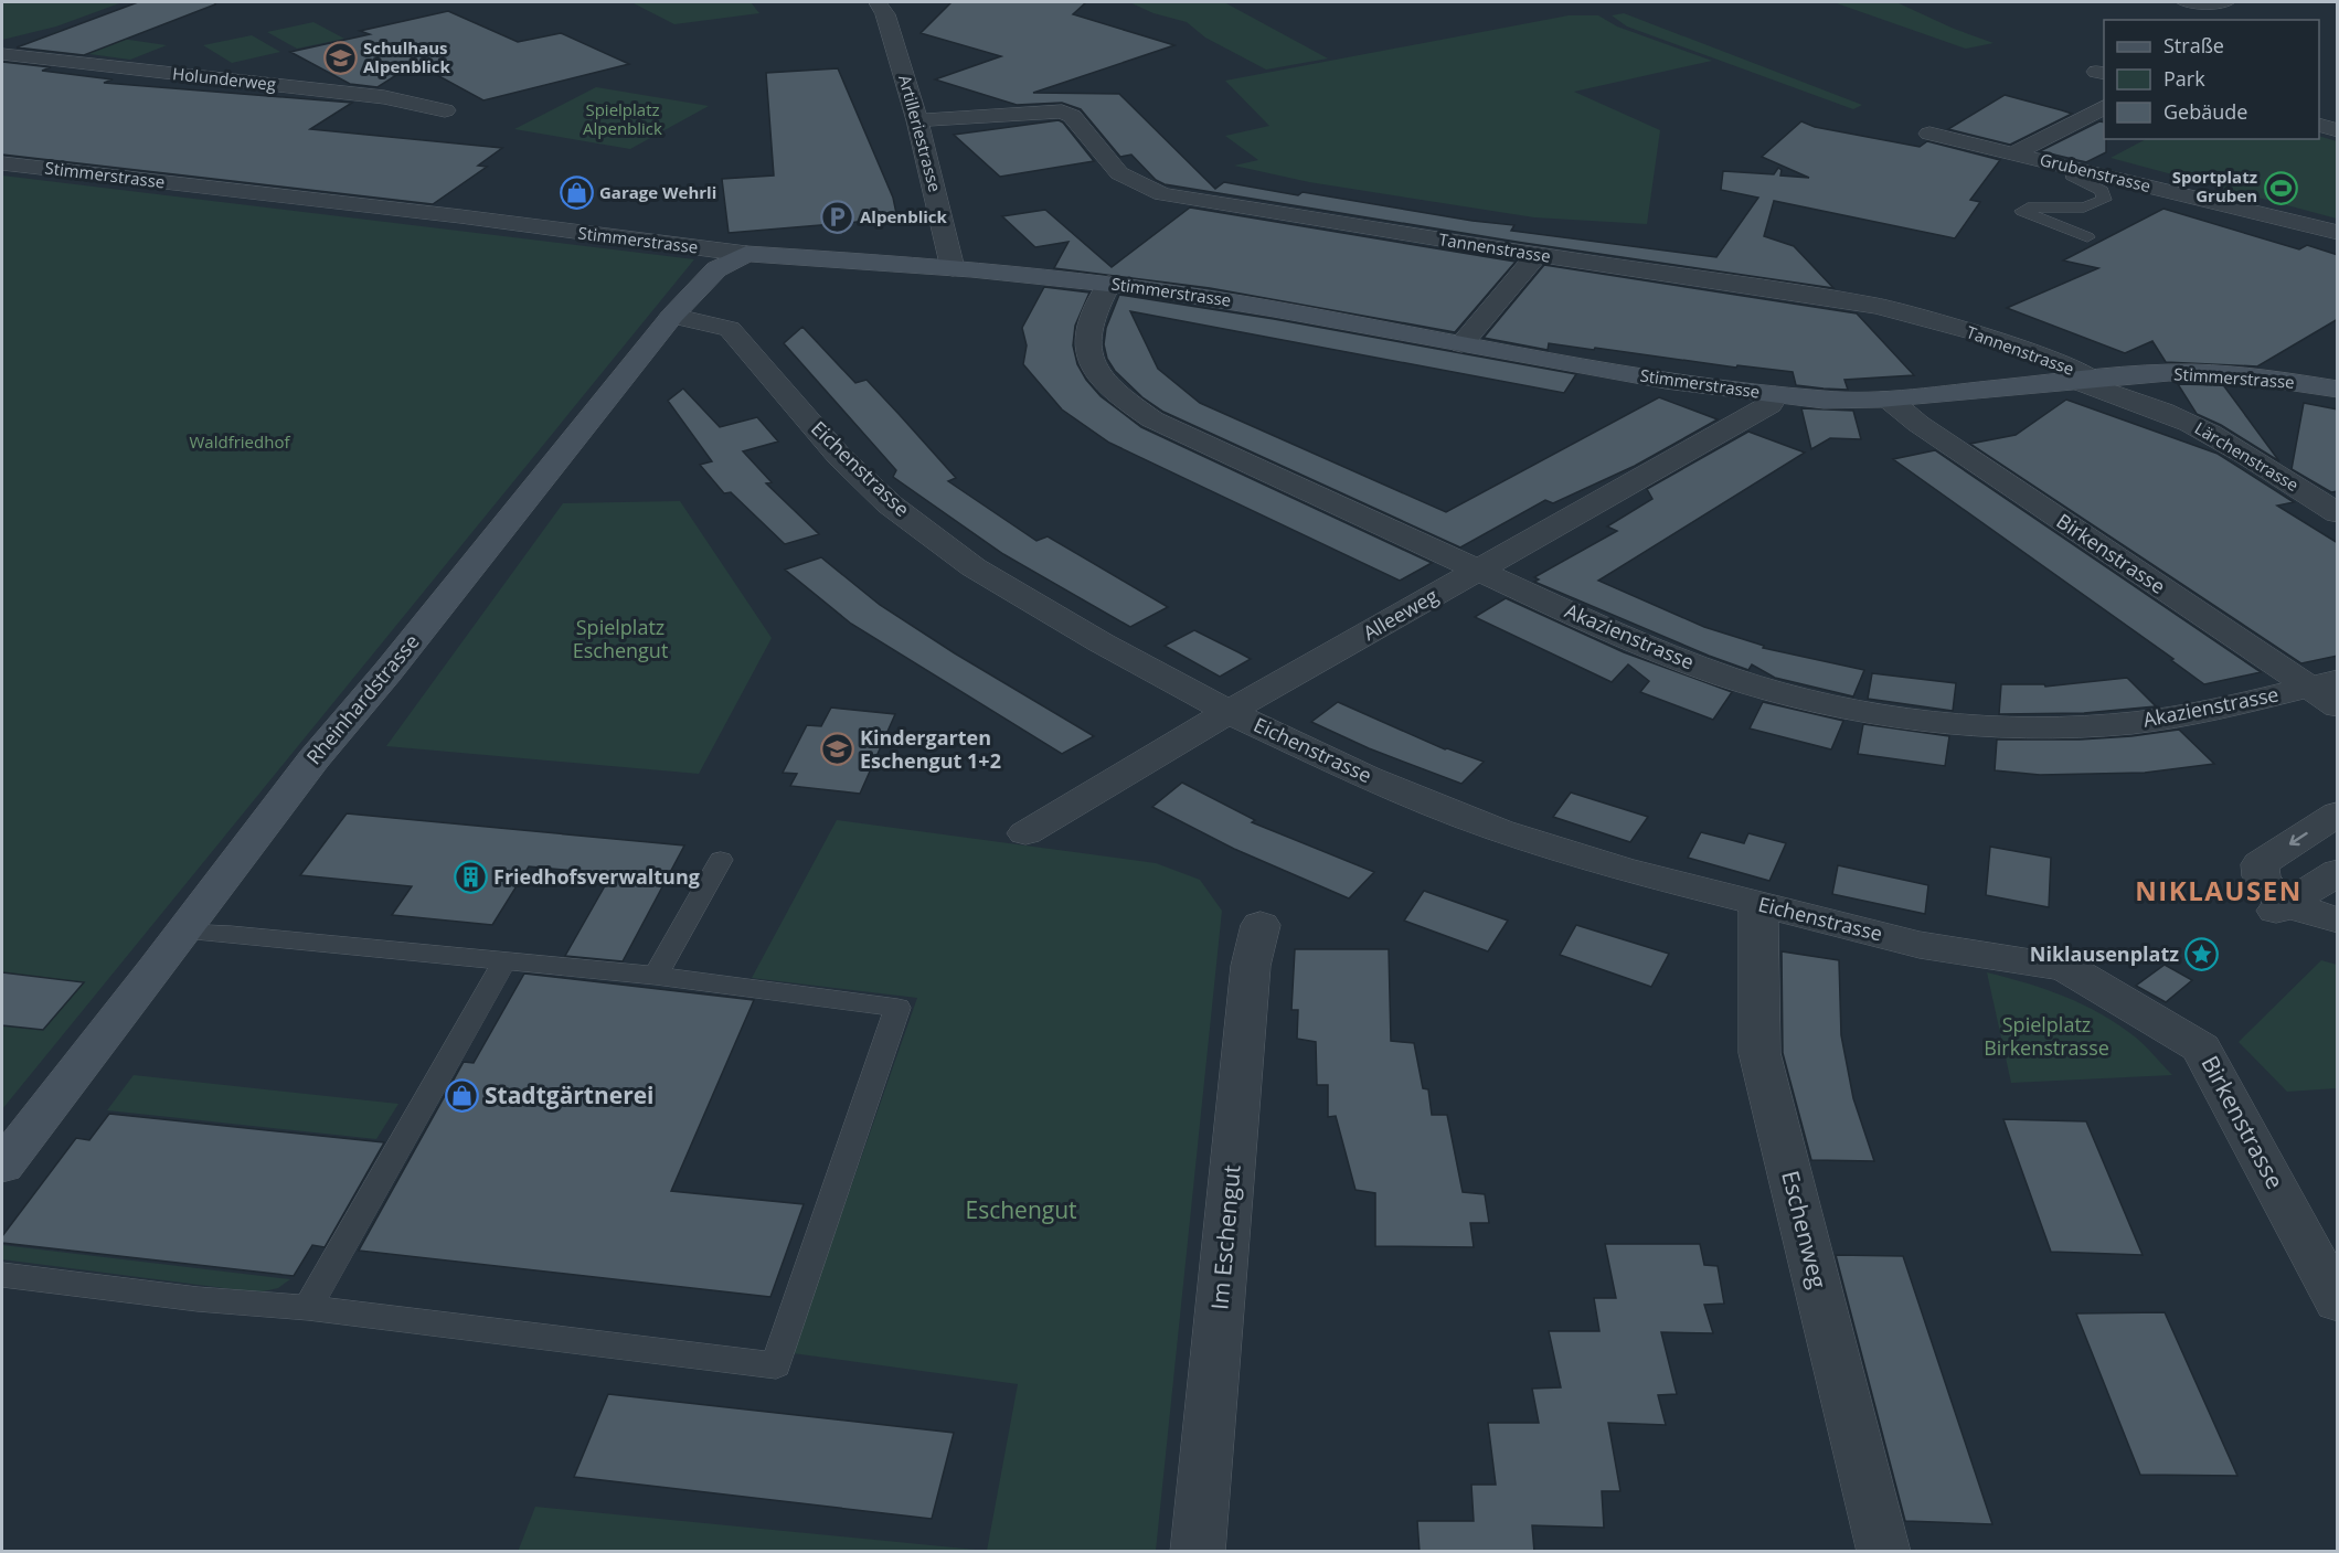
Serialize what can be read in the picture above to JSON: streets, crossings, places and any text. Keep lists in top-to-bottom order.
{
  "streets": {
    "street": [
      "Holunderweg",
      "Artilleriestrasse",
      "Grubenstrasse",
      "Stimmerstrasse",
      "Tannenstrasse",
      "Lärchenstrasse",
      "Eichenstrasse",
      "Birkenstrasse",
      "Alleeweg",
      "Akazienstrasse",
      "Rheinhardstrasse",
      "Eschenweg",
      "Im Eschengut"
    ]
  },
  "crossings": [
    ["Artilleriestrasse", "Stimmerstrasse"],
    ["Artilleriestrasse", "Tannenstrasse"],
    ["Stimmerstrasse", "Tannenstrasse"],
    ["Stimmerstrasse", "Lärchenstrasse"],
    ["Stimmerstrasse", "Birkenstrasse"],
    ["Stimmerstrasse", "Alleeweg"],
    ["Stimmerstrasse", "Akazienstrasse"],
    ["Stimmerstrasse", "Rheinhardstrasse"],
    ["Tannenstrasse", "Lärchenstrasse"],
    ["Eichenstrasse", "Birkenstrasse"],
    ["Eichenstrasse", "Alleeweg"],
    ["Eichenstrasse", "Rheinhardstrasse"],
    ["Eichenstrasse", "Eschenweg"],
    ["Birkenstrasse", "Akazienstrasse"],
    ["Alleeweg", "Akazienstrasse"]
  ],
  "districts": ["NIKLAUSEN"],
  "parks": [
    "Spielplatz Alpenblick",
    "Waldfriedhof",
    "Spielplatz Eschengut",
    "Spielplatz Birkenstrasse",
    "Eschengut"
  ],
  "places": {
    "school or university": ["Schulhaus Alpenblick", "Kindergarten Eschengut 1+2"],
    "sports": ["Sportplatz Gruben"],
    "shop": ["Garage Wehrli", "Stadtgärtnerei"],
    "parking": ["Alpenblick"],
    "building": ["Friedhofsverwaltung"],
    "place": ["Niklausenplatz"]
  },
  "legend": ["Straße", "Park", "Gebäude"]
}
